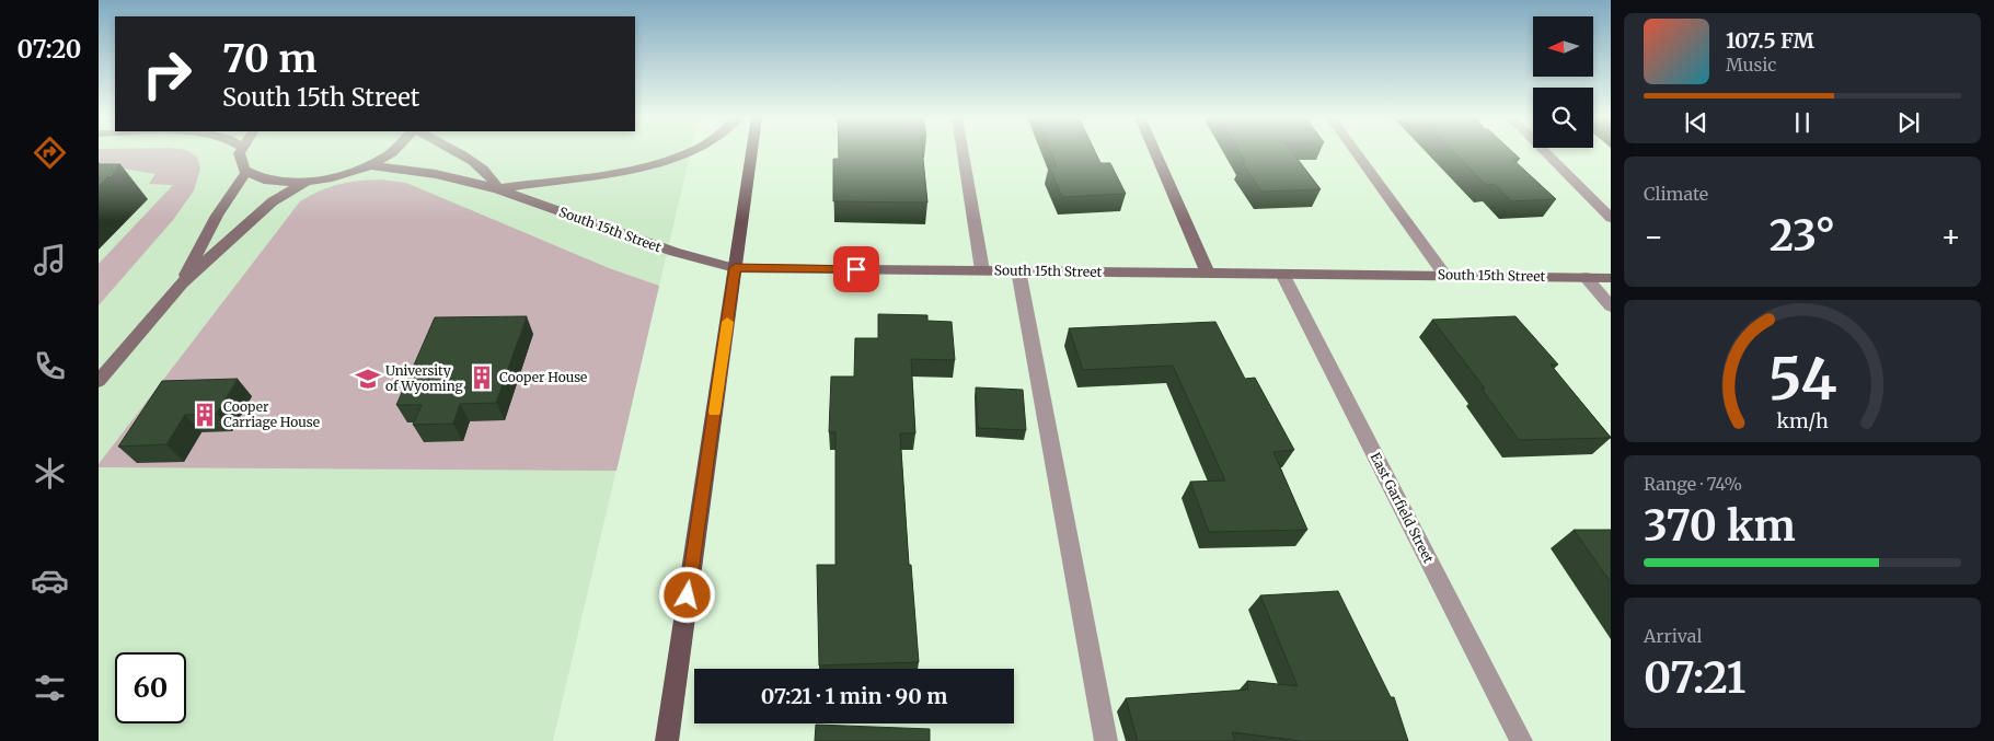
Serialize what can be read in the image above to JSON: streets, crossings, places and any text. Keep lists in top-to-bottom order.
{
  "streets": {
    "main road": ["South 15th Street"],
    "street": ["East Garfield Street"]
  },
  "crossings": [
    ["South 15th Street", "East Garfield Street"]
  ],
  "places": {
    "building": ["Cooper House", "Cooper Carriage House"],
    "school or university": ["University of Wyoming"]
  },
  "north": "left",
  "page": {
    "tabs": "07:20",
    "turn": ["70 m", "South 15th Street"],
    "song": ["107.5 FM", "Music"],
    "tile": [
      "Climate",
      ["Range · 74%", "370 km"],
      ["Arrival", "07:21"]
    ],
    "heat": ["−", "23°", "+"],
    "limit": "60",
    "trip": "07:21 · 1 min · 90 m",
    "gauge": ["54", "km/h"]
  }
}
